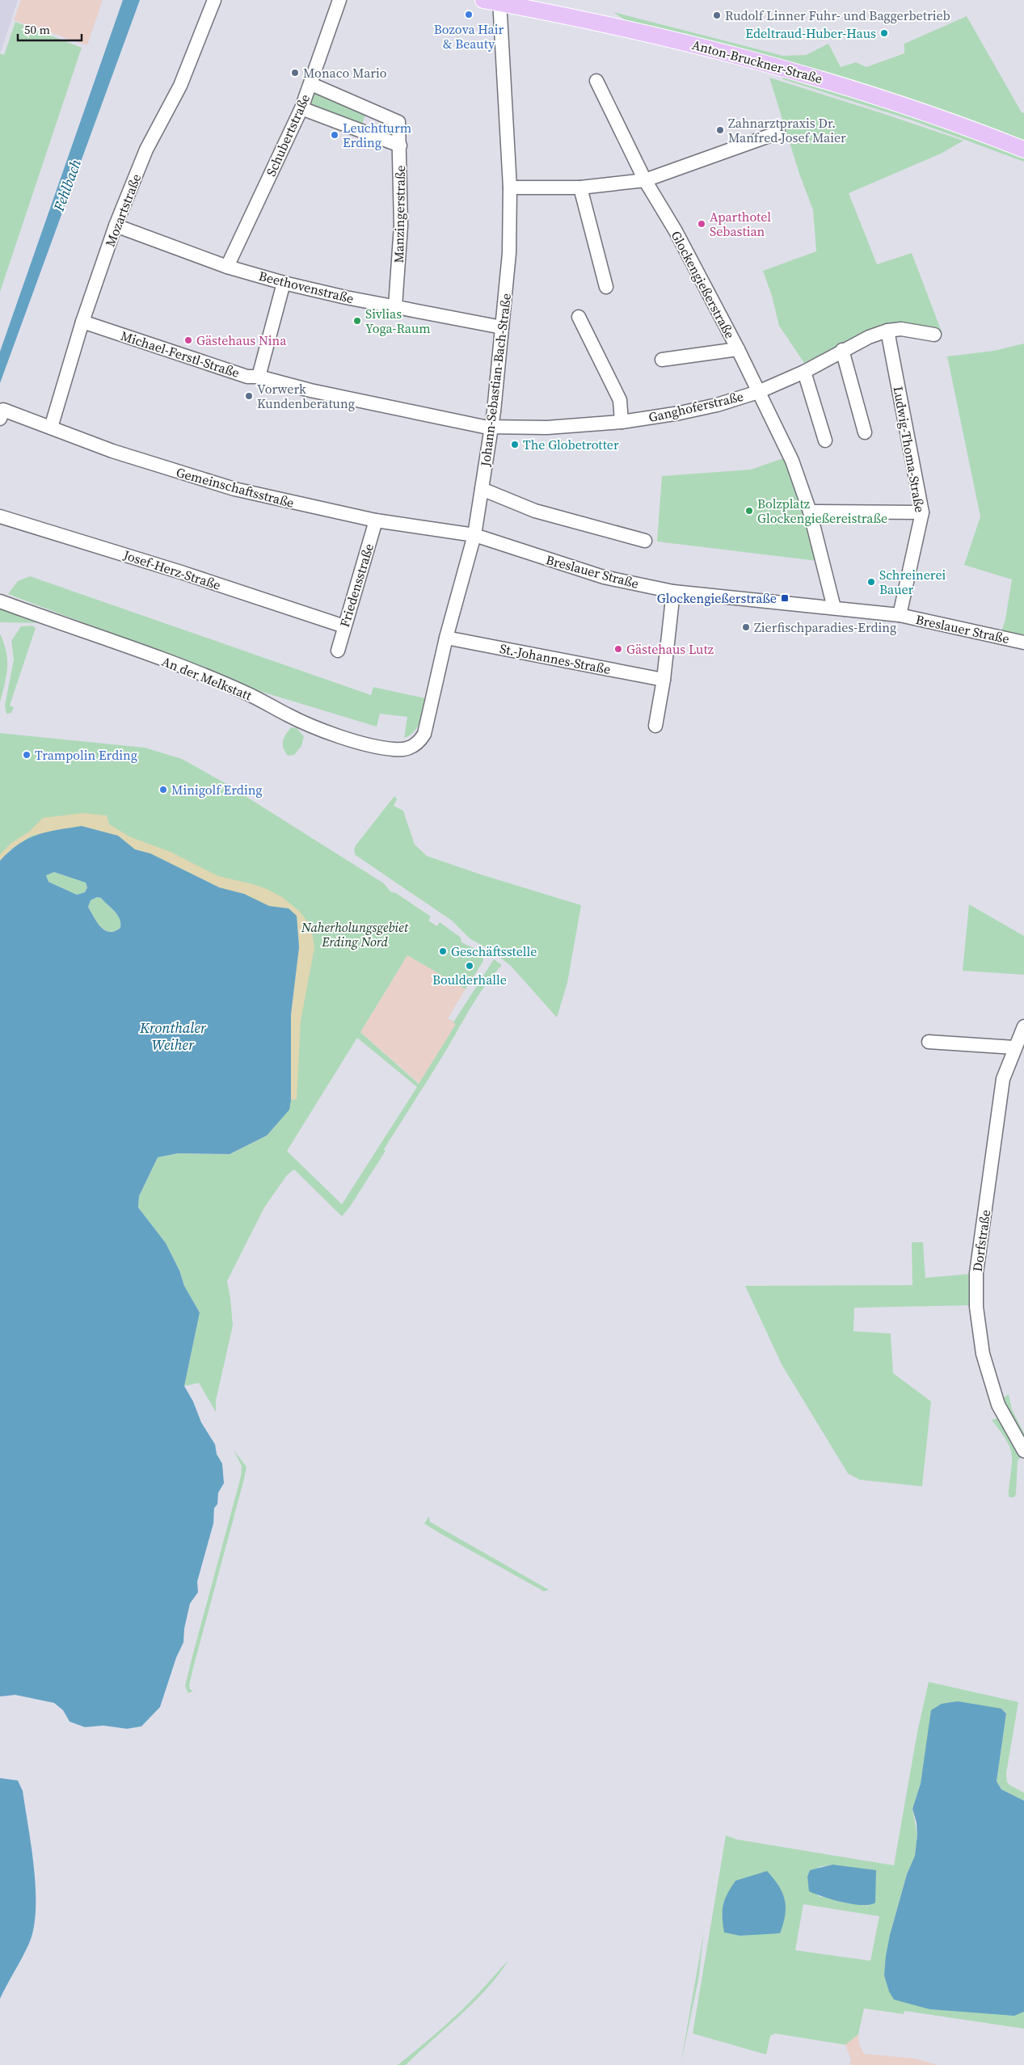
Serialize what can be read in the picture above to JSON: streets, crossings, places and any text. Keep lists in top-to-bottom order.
{
  "streets": {
    "main road": ["Anton-Bruckner-Straße"],
    "street": [
      "Schubertstraße",
      "Mozartstraße",
      "Manzingerstraße",
      "Glockengießerstraße",
      "Beethovenstraße",
      "Michael-Ferstl-Straße",
      "Johann-Sebastian-Bach-Straße",
      "Ganghoferstraße",
      "Ludwig-Thoma-Straße",
      "Gemeinschaftsstraße",
      "Josef-Herz-Straße",
      "Breslauer Straße",
      "Friedensstraße",
      "St.-Johannes-Straße",
      "An der Melkstatt",
      "Dorfstraße"
    ]
  },
  "crossings": [
    ["Anton-Bruckner-Straße", "Johann-Sebastian-Bach-Straße"],
    ["Schubertstraße", "Manzingerstraße"],
    ["Schubertstraße", "Beethovenstraße"],
    ["Mozartstraße", "Beethovenstraße"],
    ["Mozartstraße", "Michael-Ferstl-Straße"],
    ["Mozartstraße", "Gemeinschaftsstraße"],
    ["Manzingerstraße", "Beethovenstraße"],
    ["Glockengießerstraße", "Ganghoferstraße"],
    ["Glockengießerstraße", "Breslauer Straße"],
    ["Beethovenstraße", "Johann-Sebastian-Bach-Straße"],
    ["Michael-Ferstl-Straße", "Johann-Sebastian-Bach-Straße"],
    ["Michael-Ferstl-Straße", "Ganghoferstraße"],
    ["Johann-Sebastian-Bach-Straße", "Ganghoferstraße"],
    ["Johann-Sebastian-Bach-Straße", "Gemeinschaftsstraße"],
    ["Johann-Sebastian-Bach-Straße", "Breslauer Straße"],
    ["Johann-Sebastian-Bach-Straße", "St.-Johannes-Straße"],
    ["Johann-Sebastian-Bach-Straße", "An der Melkstatt"],
    ["Ganghoferstraße", "Ludwig-Thoma-Straße"],
    ["Ludwig-Thoma-Straße", "Breslauer Straße"],
    ["Gemeinschaftsstraße", "Breslauer Straße"],
    ["Gemeinschaftsstraße", "Friedensstraße"],
    ["Josef-Herz-Straße", "Friedensstraße"]
  ],
  "water": ["Fehlbach", "Kronthaler Weiher"],
  "parks": ["Naherholungsgebiet Erding Nord"],
  "places": {
    "other": [
      "Bozova Hair & Beauty",
      "Rudolf Linner Fuhr- und Baggerbetrieb",
      "Edeltraud-Huber-Haus",
      "Monaco Mario",
      "Zahnarztpraxis Dr. Manfred Josef Maier",
      "Leuchtturm Erding",
      "Aparthotel Sebastian",
      "Sivlias Yoga-Raum",
      "Gästehaus Nina",
      "Vorwerk Kundenberatung",
      "The Globetrotter",
      "Bolzplatz Glockengießereistraße",
      "Schreinerei Bauer",
      "Zierfischparadies-Erding",
      "Gästehaus Lutz",
      "Trampolin Erding",
      "Minigolf Erding",
      "Geschäftsstelle",
      "Boulderhalle"
    ],
    "transit": ["Glockengießerstraße"]
  },
  "scale_bar": "50 m"
}
